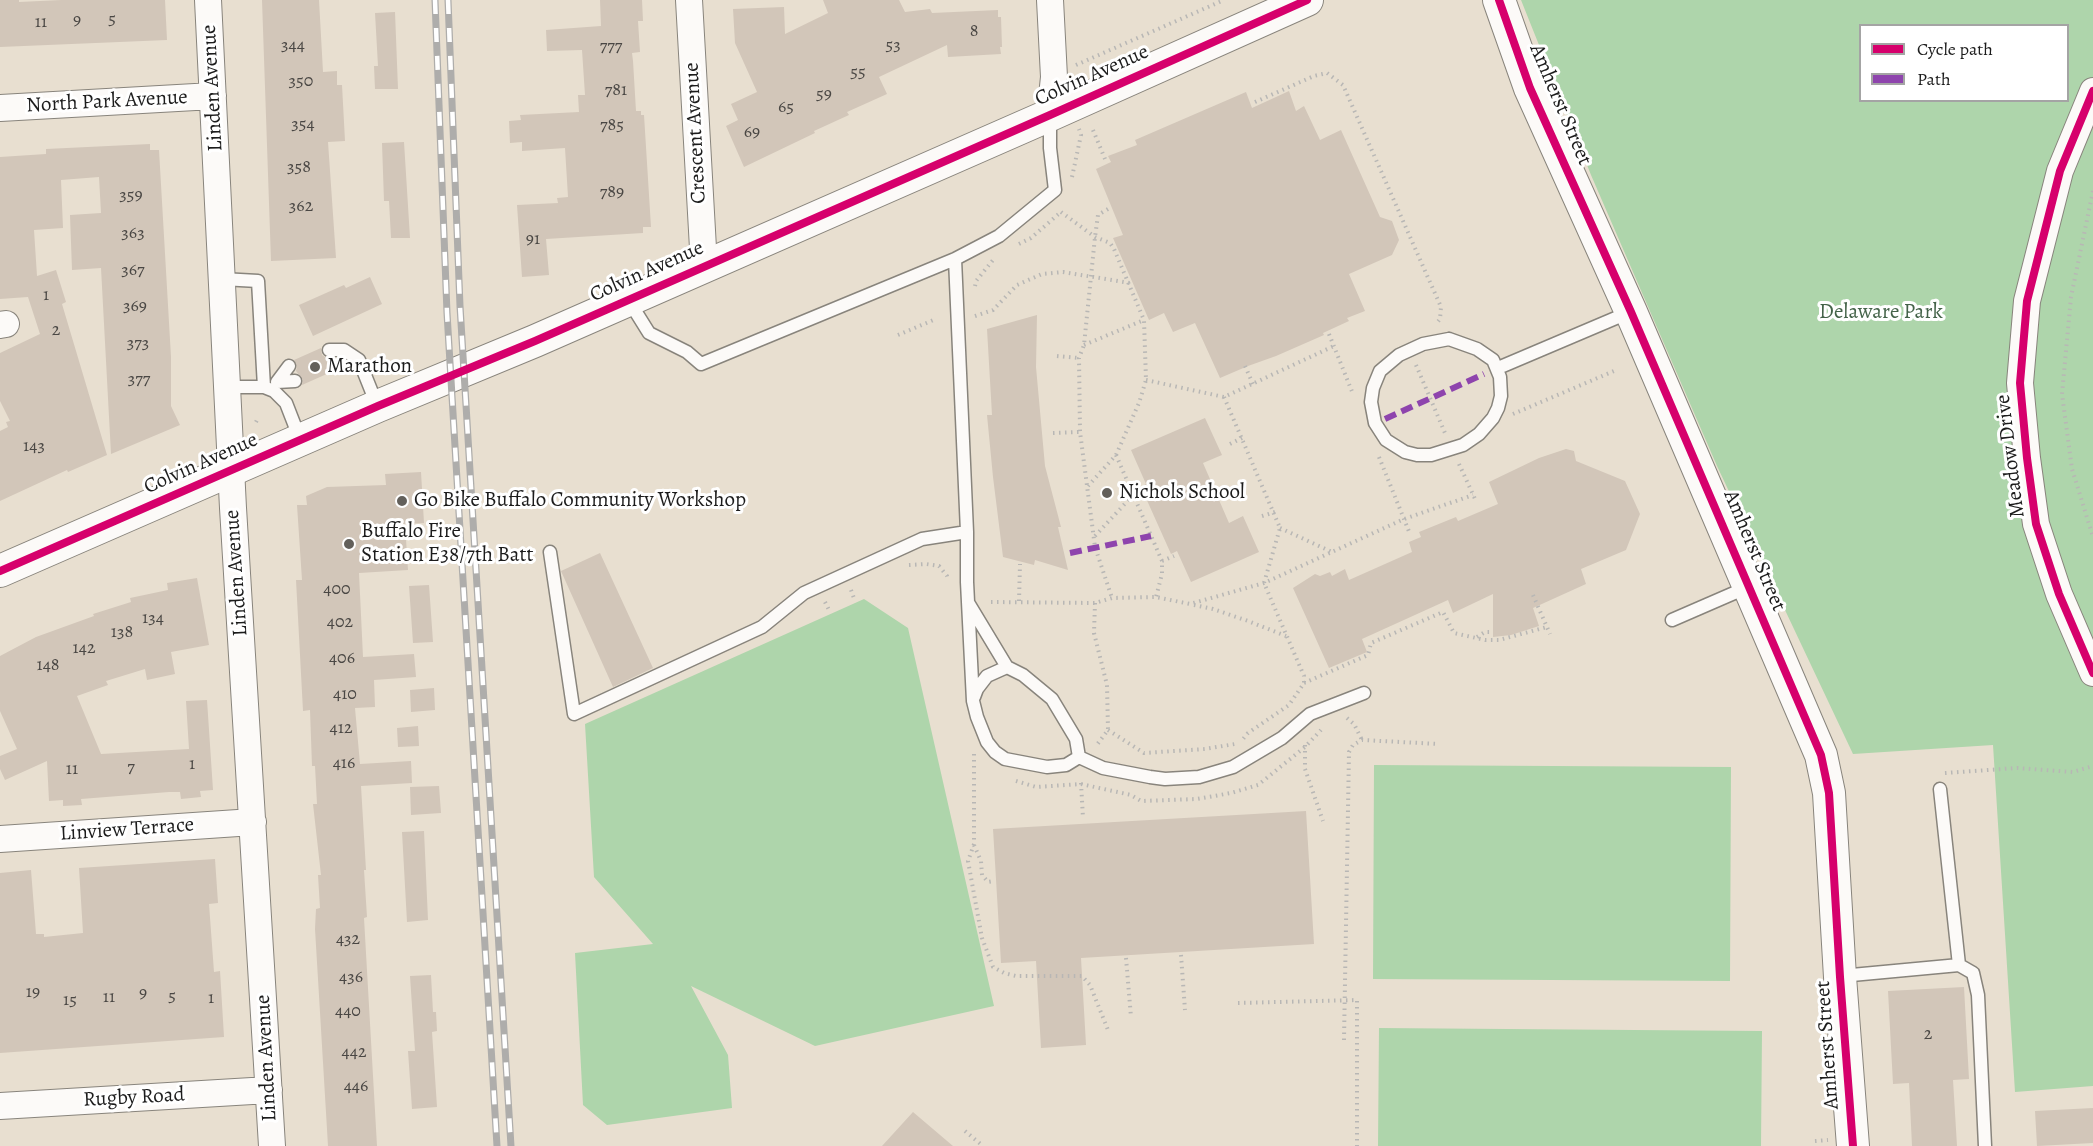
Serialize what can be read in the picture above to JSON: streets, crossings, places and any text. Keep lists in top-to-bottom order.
{
  "streets": {
    "street": [
      "Colvin Avenue",
      "Linden Avenue",
      "North Park Avenue",
      "Amherst Street",
      "Crescent Avenue",
      "Meadow Drive",
      "Linview Terrace",
      "Rugby Road"
    ]
  },
  "crossings": [
    ["Colvin Avenue", "Linden Avenue"],
    ["Colvin Avenue", "Crescent Avenue"],
    ["Linden Avenue", "North Park Avenue"],
    ["Linden Avenue", "Linview Terrace"],
    ["Linden Avenue", "Rugby Road"]
  ],
  "parks": ["Delaware Park"],
  "places": [
    "Marathon",
    "Nichols School",
    "Go Bike Buffalo Community Workshop",
    "Buffalo Fire Station E38/7th Batt"
  ],
  "house_numbers": [
    "5",
    "9",
    "11",
    "8",
    "344",
    "53",
    "777",
    "55",
    "350",
    "781",
    "59",
    "65",
    "354",
    "785",
    "69",
    "358",
    "789",
    "359",
    "362",
    "363",
    "91",
    "367",
    "1",
    "369",
    "2",
    "373",
    "377",
    "143",
    "400",
    "134",
    "402",
    "138",
    "142",
    "406",
    "148",
    "410",
    "412",
    "416",
    "1",
    "7",
    "11",
    "432",
    "436",
    "19",
    "9",
    "5",
    "11",
    "1",
    "15",
    "440",
    "2",
    "442",
    "446"
  ],
  "legend": ["Cycle path", "Path"]
}
